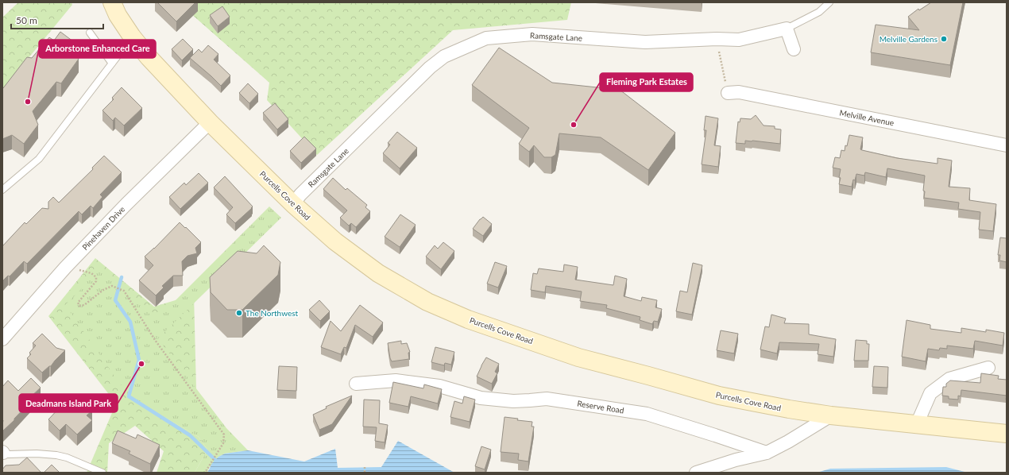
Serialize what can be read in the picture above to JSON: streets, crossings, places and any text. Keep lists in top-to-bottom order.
{
  "streets": {
    "main road": ["Purcells Cove Road"],
    "street": [
      "Ramsgate Lane",
      "Melville Avenue",
      "Pinehaven Drive",
      "Reserve Road"
    ]
  },
  "crossings": [
    ["Ramsgate Lane", "Purcells Cove Road"],
    ["Purcells Cove Road", "Pinehaven Drive"]
  ],
  "places": [
    "Melville Gardens",
    "Arborstone Enhanced Care",
    "Fleming Park Estates",
    "The Northwest",
    "Deadmans Island Park"
  ],
  "scale_bar": "50 m"
}
